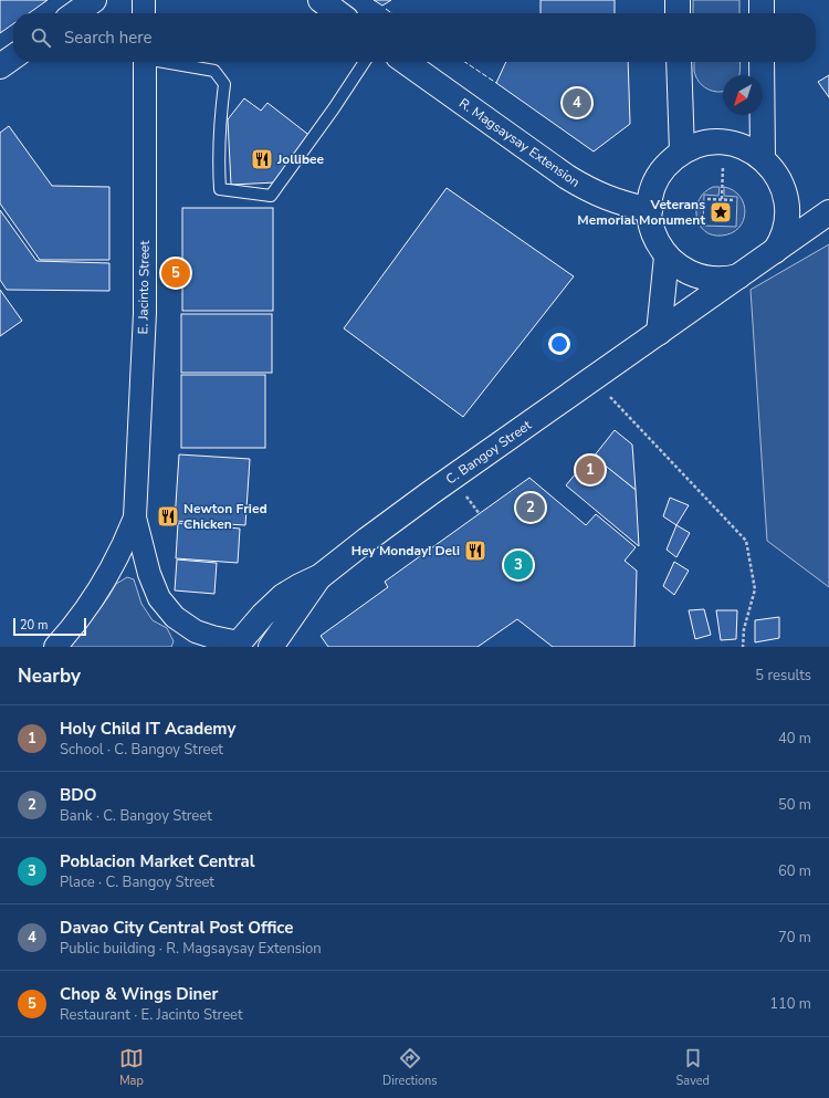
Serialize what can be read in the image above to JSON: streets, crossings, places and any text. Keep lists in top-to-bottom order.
{
  "streets": {
    "main road": ["R. Magsaysay Extension", "C. Bangoy Street"],
    "street": ["E. Jacinto Street"]
  },
  "crossings": [
    ["R. Magsaysay Extension", "C. Bangoy Street"],
    ["E. Jacinto Street", "C. Bangoy Street"]
  ],
  "places": {
    "restaurant": ["Jollibee", "Newton Fried Chicken", "Hey Monday! Deli"],
    "place": ["Veterans Memorial Monument"]
  },
  "scale_bar": "20 m",
  "north": "bottom left",
  "page": {
    "search": "Search here",
    "pins": [
      "4",
      "5",
      "1",
      "2",
      "3"
    ],
    "scale": "20 m",
    "heading": ["Nearby", "5 results"],
    "list": [
      {
        "mark": "1",
        "name": "Holy Child IT Academy",
        "note": "School · C. Bangoy Street",
        "value": "40 m"
      },
      {
        "mark": "2",
        "name": "BDO",
        "note": "Bank · C. Bangoy Street",
        "value": "50 m"
      },
      {
        "mark": "3",
        "name": "Poblacion Market Central",
        "note": "Place · C. Bangoy Street",
        "value": "60 m"
      },
      {
        "mark": "4",
        "name": "Davao City Central Post Office",
        "note": "Public building · R. Magsaysay Extension",
        "value": "70 m"
      },
      {
        "mark": "5",
        "name": "Chop & Wings Diner",
        "note": "Restaurant · E. Jacinto Street",
        "value": "110 m"
      }
    ],
    "nav": ["Map", "Directions", "Saved"]
  }
}
